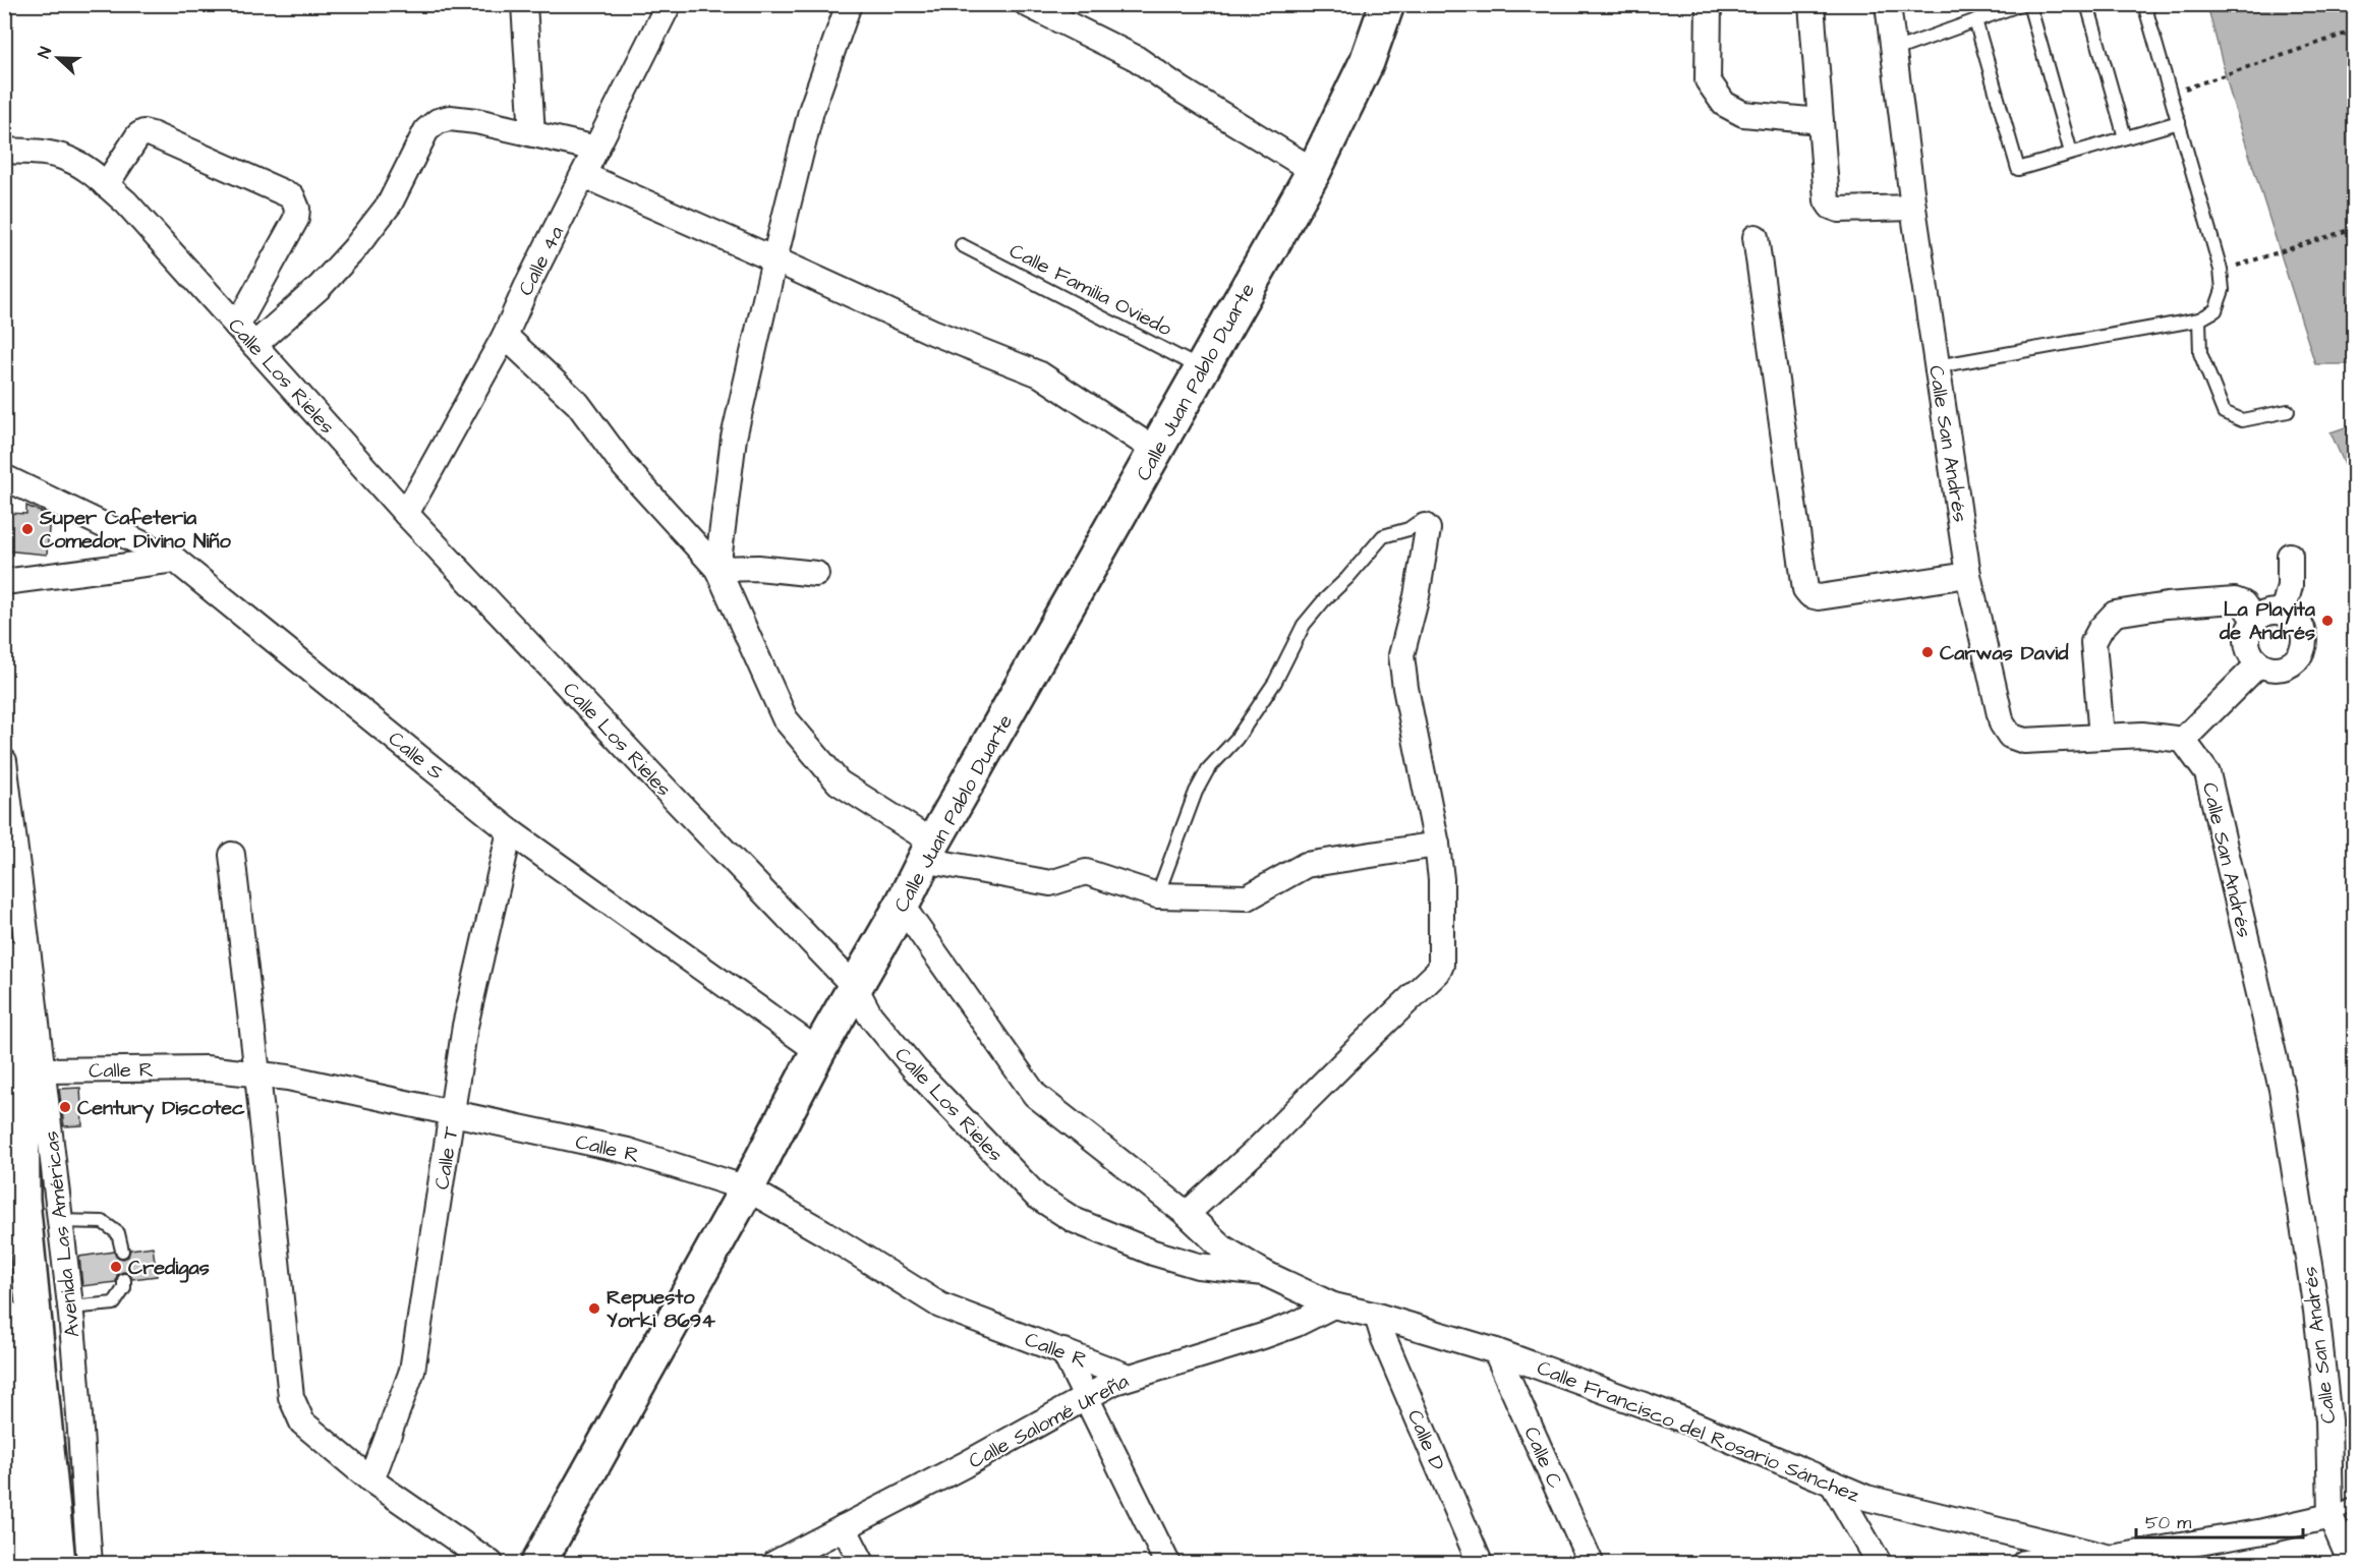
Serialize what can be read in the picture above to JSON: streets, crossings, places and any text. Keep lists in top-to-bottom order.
{
  "streets": {
    "main road": ["Calle Juan Pablo Duarte"],
    "street": [
      "Calle 4a",
      "Calle Los Rieles",
      "Calle San Andrés",
      "Calle S",
      "Calle R",
      "Calle T",
      "Avenida Las Américas",
      "Calle Salomé Ureña",
      "Calle Francisco del Rosario Sánchez",
      "Calle D",
      "Calle C"
    ],
    "lane": ["Calle Familia Oviedo"]
  },
  "crossings": [
    ["Calle 4a", "Calle Los Rieles"],
    ["Calle Familia Oviedo", "Calle Juan Pablo Duarte"],
    ["Calle Los Rieles", "Calle Juan Pablo Duarte"],
    ["Calle Los Rieles", "Calle Francisco del Rosario Sánchez"],
    ["Calle Juan Pablo Duarte", "Calle S"],
    ["Calle Juan Pablo Duarte", "Calle R"],
    ["Calle Juan Pablo Duarte", "Calle Francisco del Rosario Sánchez"],
    ["Calle San Andrés", "Calle Francisco del Rosario Sánchez"],
    ["Calle S", "Calle T"],
    ["Calle R", "Calle T"],
    ["Calle R", "Avenida Las Américas"],
    ["Calle R", "Calle Salomé Ureña"],
    ["Calle Salomé Ureña", "Calle Francisco del Rosario Sánchez"],
    ["Calle Francisco del Rosario Sánchez", "Calle D"],
    ["Calle Francisco del Rosario Sánchez", "Calle C"]
  ],
  "places": [
    "Super Cafeteria Comedor Divino Niño",
    "La Playita de Andrés",
    "Carwas David",
    "Century Discotec",
    "Credigas",
    "Repuesto Yorki 8694"
  ],
  "scale_bar": "50 m",
  "north": "left"
}
